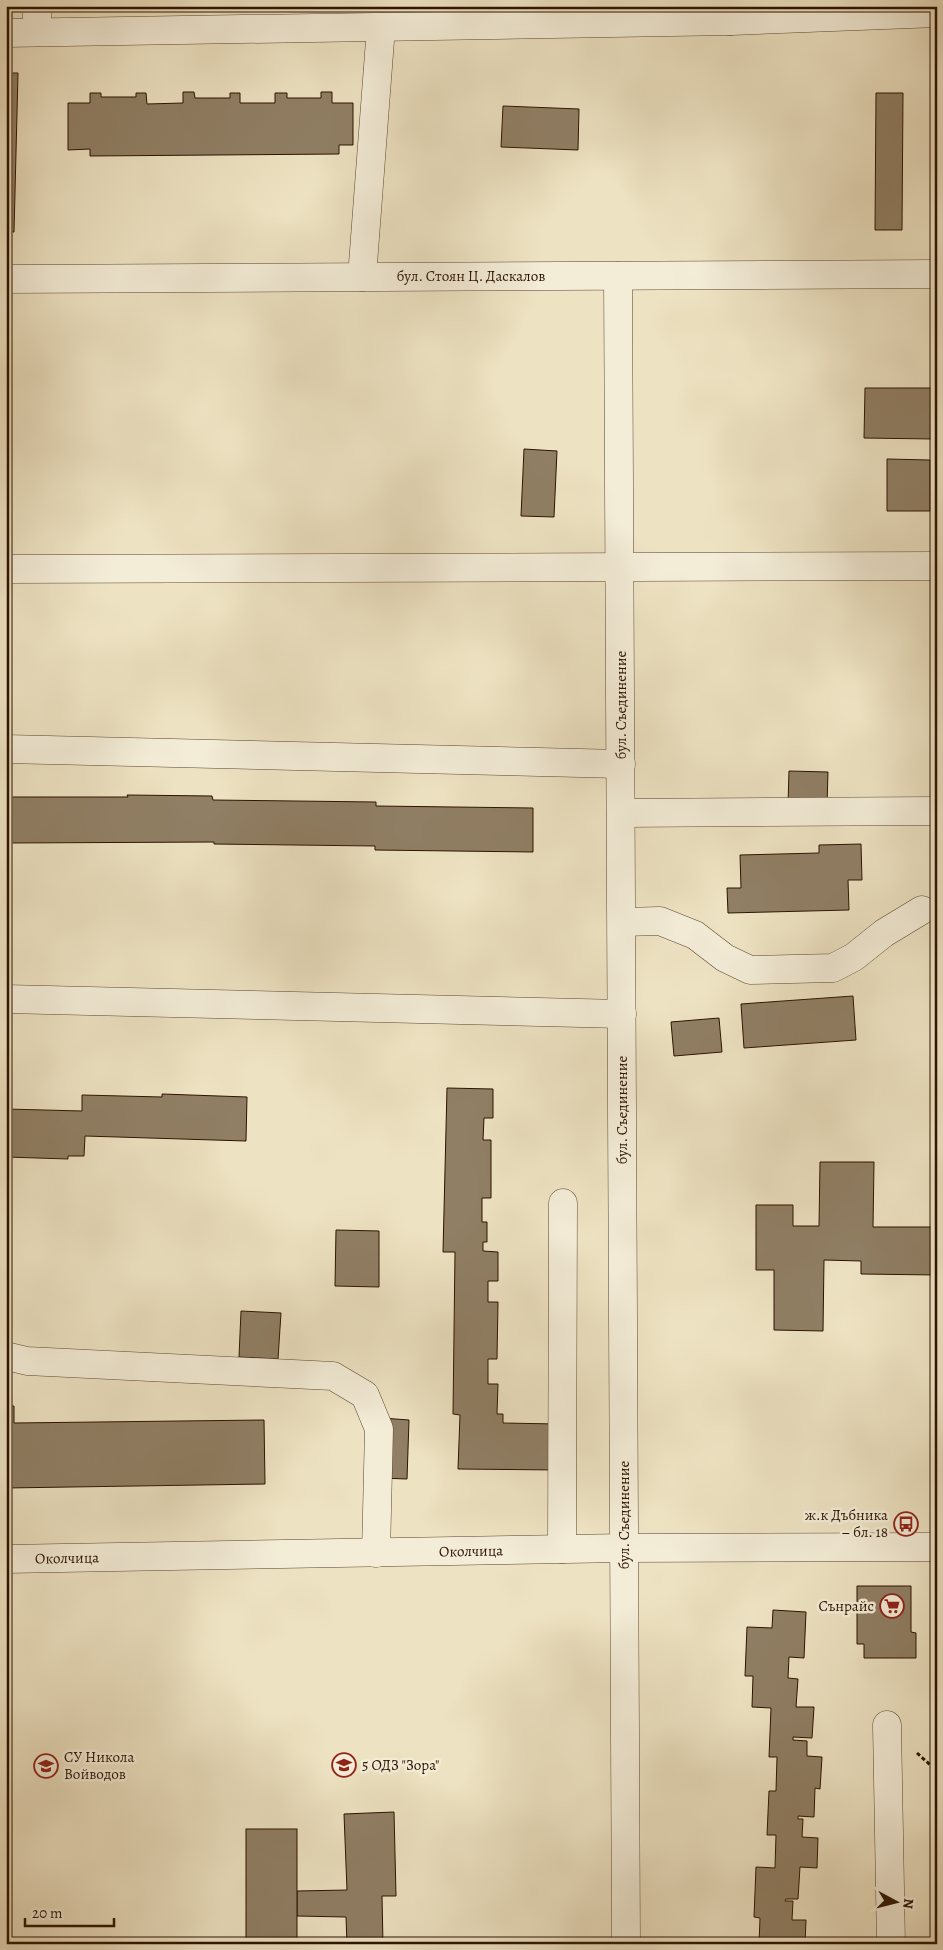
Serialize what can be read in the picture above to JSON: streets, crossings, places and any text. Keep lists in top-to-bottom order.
{
  "streets": {
    "street": ["бул. Стоян Ц. Даскалов", "бул. Съединение", "Околчица"]
  },
  "crossings": [
    ["бул. Стоян Ц. Даскалов", "бул. Съединение"],
    ["бул. Съединение", "Околчица"]
  ],
  "places": {
    "bus stop": ["ж.к Дъбника – бл. 18"],
    "supermarket": ["Сънрайс"],
    "school or university": ["5 ОДЗ \"Зора\"", "СУ Никола Войводов"]
  },
  "scale_bar": "20 m",
  "north": "right"
}
